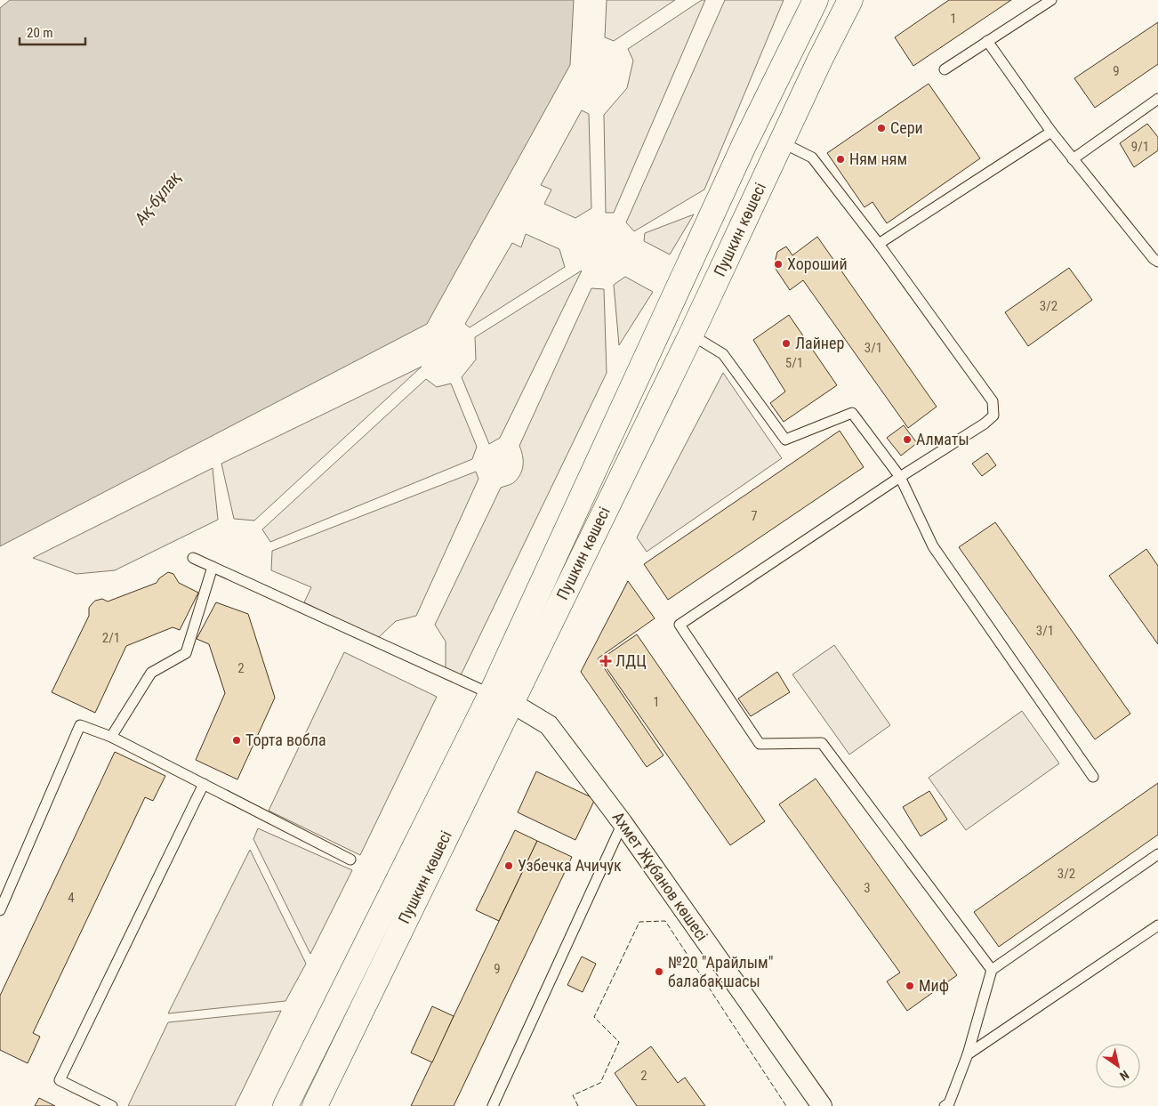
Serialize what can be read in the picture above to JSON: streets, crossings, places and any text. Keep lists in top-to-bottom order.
{
  "streets": {
    "main road": ["Пушкин көшесі"],
    "street": ["Ахмет Жұбанов көшесі"]
  },
  "crossings": [
    ["Пушкин көшесі", "Ахмет Жұбанов көшесі"]
  ],
  "water": ["Ақ-бұлақ"],
  "places": {
    "other": [
      "Сери",
      "Ням ням",
      "Хороший",
      "Лайнер",
      "Алматы",
      "Торта вобла",
      "Узбечка Ачичук",
      "№20 \"Арайлым\" балабақшасы",
      "Миф"
    ],
    "health": ["ЛДЦ"]
  },
  "house_numbers": [
    "1",
    "9",
    "9/1",
    "3/2",
    "3/1",
    "5/1",
    "7",
    "3/1",
    "2/1",
    "2",
    "1",
    "3/2",
    "3",
    "4",
    "9",
    "2"
  ],
  "scale_bar": "20 m",
  "north": "bottom right"
}
